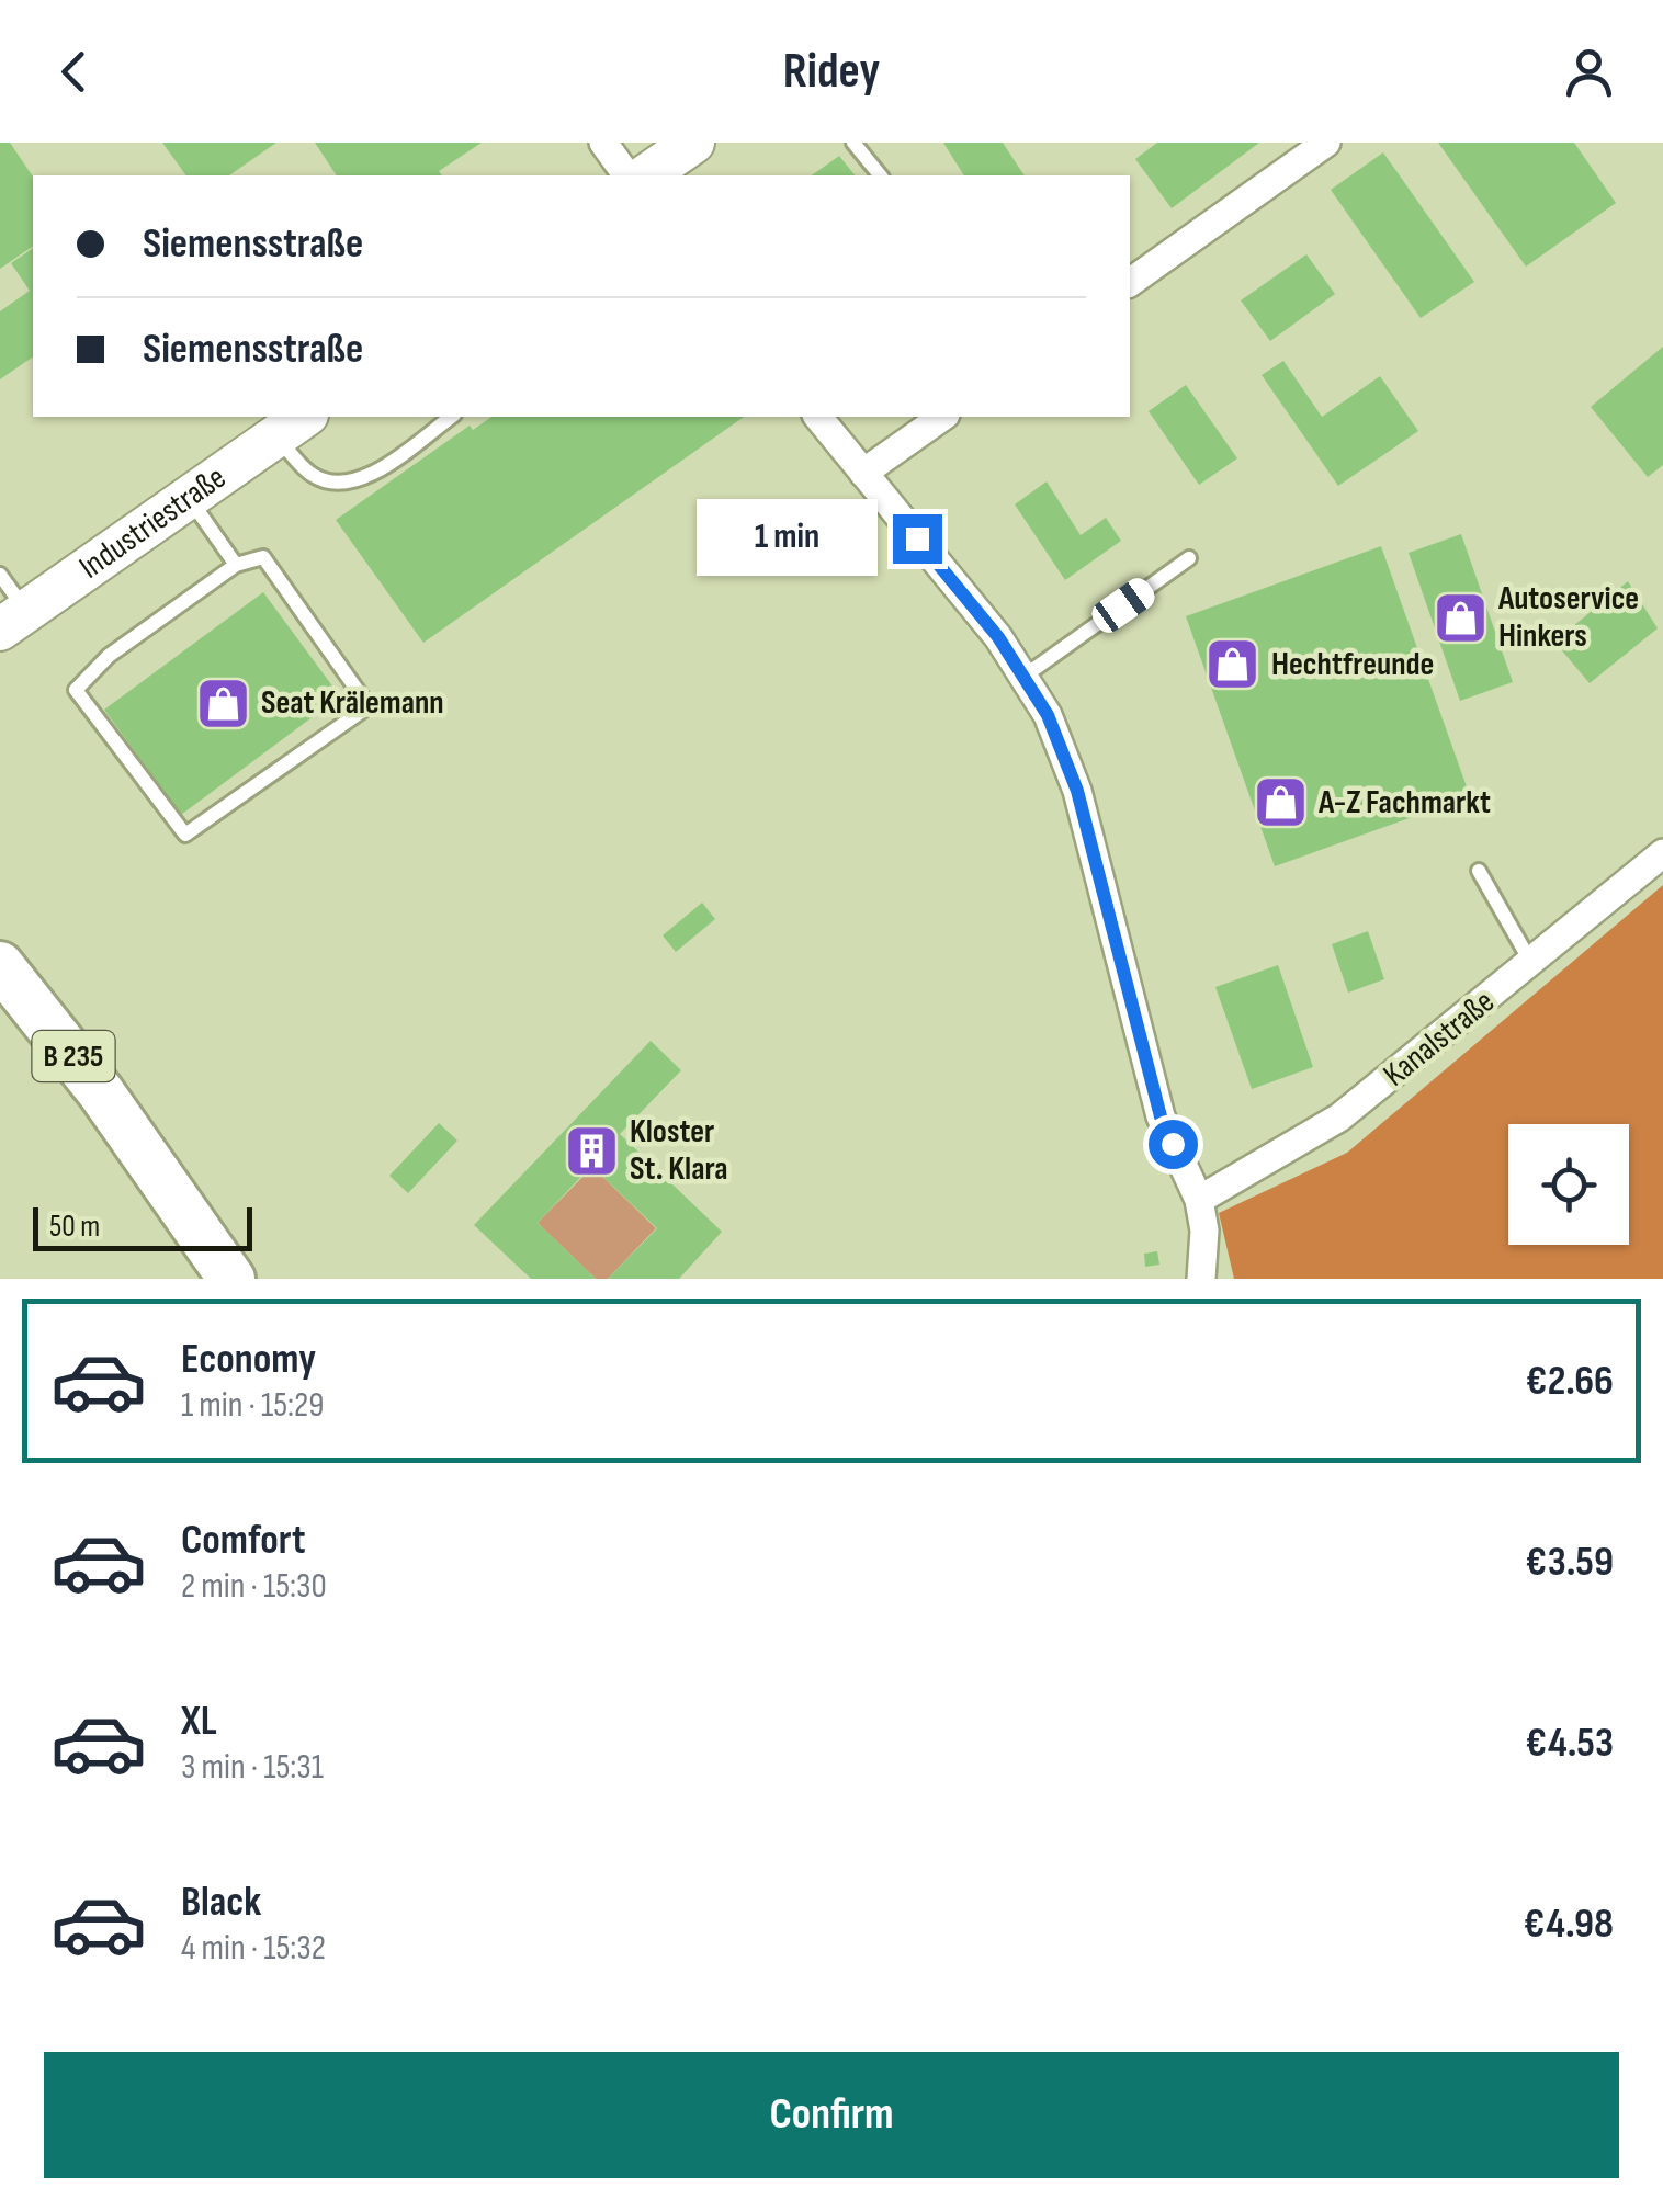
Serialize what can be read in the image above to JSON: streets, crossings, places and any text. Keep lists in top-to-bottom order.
{
  "streets": {
    "main road": ["B 235"],
    "street": ["Industriestraße", "Kanalstraße"]
  },
  "places": {
    "shop": [
      "Autoservice Hinkers",
      "Hechtfreunde",
      "Seat Krälemann",
      "A-Z Fachmarkt"
    ],
    "building": ["Kloster St. Klara"]
  },
  "scale_bar": "50 m",
  "page": {
    "header": "Ridey",
    "banner": ["Siemensstraße", "Siemensstraße"],
    "bubble": "1 min",
    "scale": "50 m",
    "list": [
      {
        "name": "Economy",
        "note": "1 min · 15:29",
        "value": "€2.66"
      },
      {
        "name": "Comfort",
        "note": "2 min · 15:30",
        "value": "€3.59"
      },
      {
        "name": "XL",
        "note": "3 min · 15:31",
        "value": "€4.53"
      },
      {
        "name": "Black",
        "note": "4 min · 15:32",
        "value": "€4.98"
      }
    ],
    "buttons": "Confirm"
  }
}
